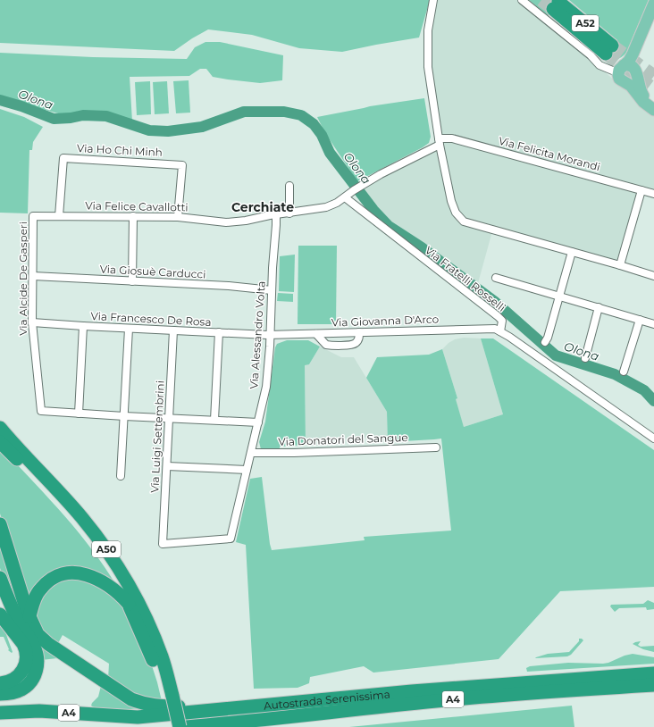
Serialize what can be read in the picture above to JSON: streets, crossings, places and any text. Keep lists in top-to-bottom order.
{
  "streets": {
    "highway": [
      "A52",
      "A50",
      "Autostrada Serenissima",
      "A4"
    ],
    "street": [
      "Via Ho Chi Minh",
      "Via Felicita Morandi",
      "Via Felice Cavallotti",
      "Via Giosuè Carducci",
      "Via Alcide De Gasperi",
      "Via Fratelli Rosselli",
      "Via Francesco De Rosa",
      "Via Giovanna D'Arco",
      "Via Alessandro Volta",
      "Via Luigi Settembrini",
      "Via Donatori del Sangue"
    ]
  },
  "crossings": [
    ["Via Ho Chi Minh", "Via Felice Cavallotti"],
    ["Via Felicita Morandi", "Via Felice Cavallotti"],
    ["Via Felice Cavallotti", "Via Alcide De Gasperi"],
    ["Via Felice Cavallotti", "Via Fratelli Rosselli"],
    ["Via Felice Cavallotti", "Via Alessandro Volta"],
    ["Via Giosuè Carducci", "Via Alcide De Gasperi"],
    ["Via Giosuè Carducci", "Via Alessandro Volta"],
    ["Via Alcide De Gasperi", "Via Francesco De Rosa"],
    ["Via Alcide De Gasperi", "Via Alessandro Volta"],
    ["Via Alcide De Gasperi", "Via Luigi Settembrini"],
    ["Via Fratelli Rosselli", "Via Giovanna D'Arco"],
    ["Via Francesco De Rosa", "Via Giovanna D'Arco"],
    ["Via Francesco De Rosa", "Via Alessandro Volta"],
    ["Via Francesco De Rosa", "Via Luigi Settembrini"],
    ["Via Giovanna D'Arco", "Via Alessandro Volta"],
    ["Via Alessandro Volta", "Via Luigi Settembrini"],
    ["Via Alessandro Volta", "Via Donatori del Sangue"]
  ],
  "districts": ["Cerchiate"],
  "water": ["Olona"]
}
